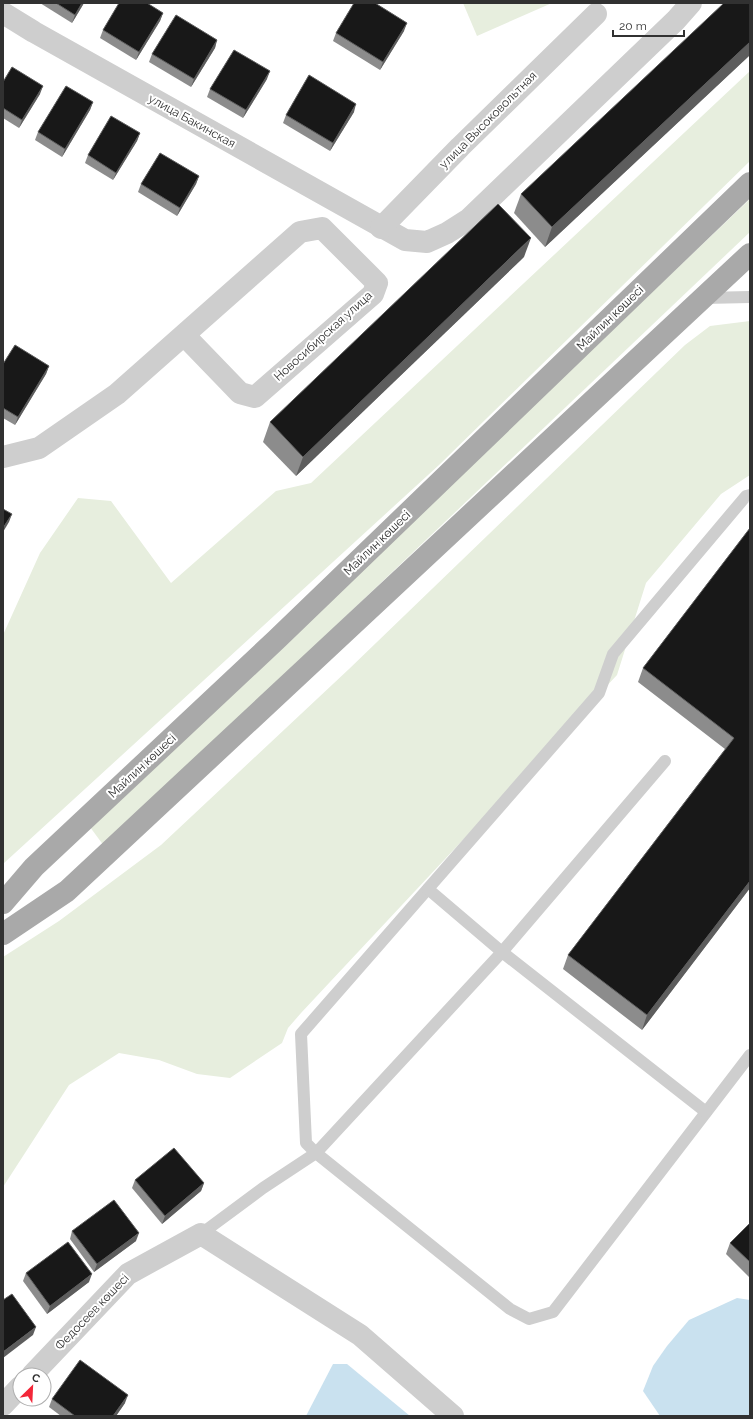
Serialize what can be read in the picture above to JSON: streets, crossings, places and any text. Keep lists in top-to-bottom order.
{
  "streets": {
    "main road": ["Майлин көшесі"],
    "street": [
      "улица Высоковольтная",
      "улица Бакинская",
      "Новосибирская улица",
      "Федосеев көшесі"
    ]
  },
  "crossings": [
    ["улица Высоковольтная", "улица Бакинская"]
  ],
  "scale_bar": "20 m",
  "north": "top right"
}
